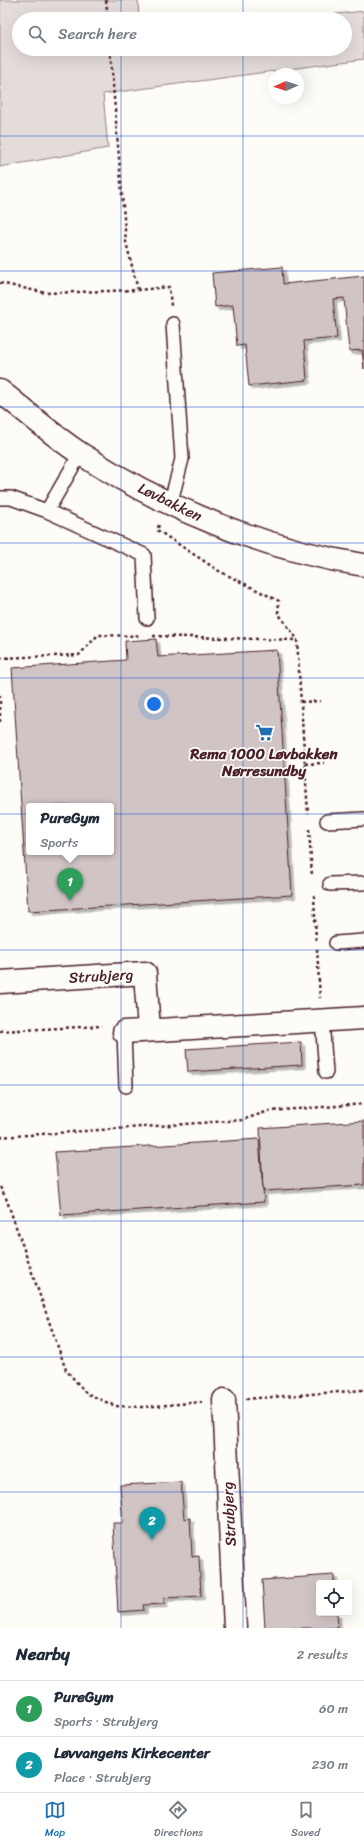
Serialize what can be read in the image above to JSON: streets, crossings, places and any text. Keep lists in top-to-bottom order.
{
  "streets": {
    "street": ["Løvbakken", "Strubjerg"]
  },
  "places": {
    "supermarket": ["Rema 1000 Løvbakken Nørresundby"]
  },
  "north": "left",
  "page": {
    "search": "Search here",
    "popup": ["PureGym", "Sports"],
    "pins": ["1", "2"],
    "heading": ["Nearby", "2 results"],
    "list": [
      {
        "mark": "1",
        "name": "PureGym",
        "note": "Sports · Strubjerg",
        "value": "60 m"
      },
      {
        "mark": "2",
        "name": "Løvvangens Kirkecenter",
        "note": "Place · Strubjerg",
        "value": "230 m"
      }
    ],
    "nav": ["Map", "Directions", "Saved"]
  }
}
